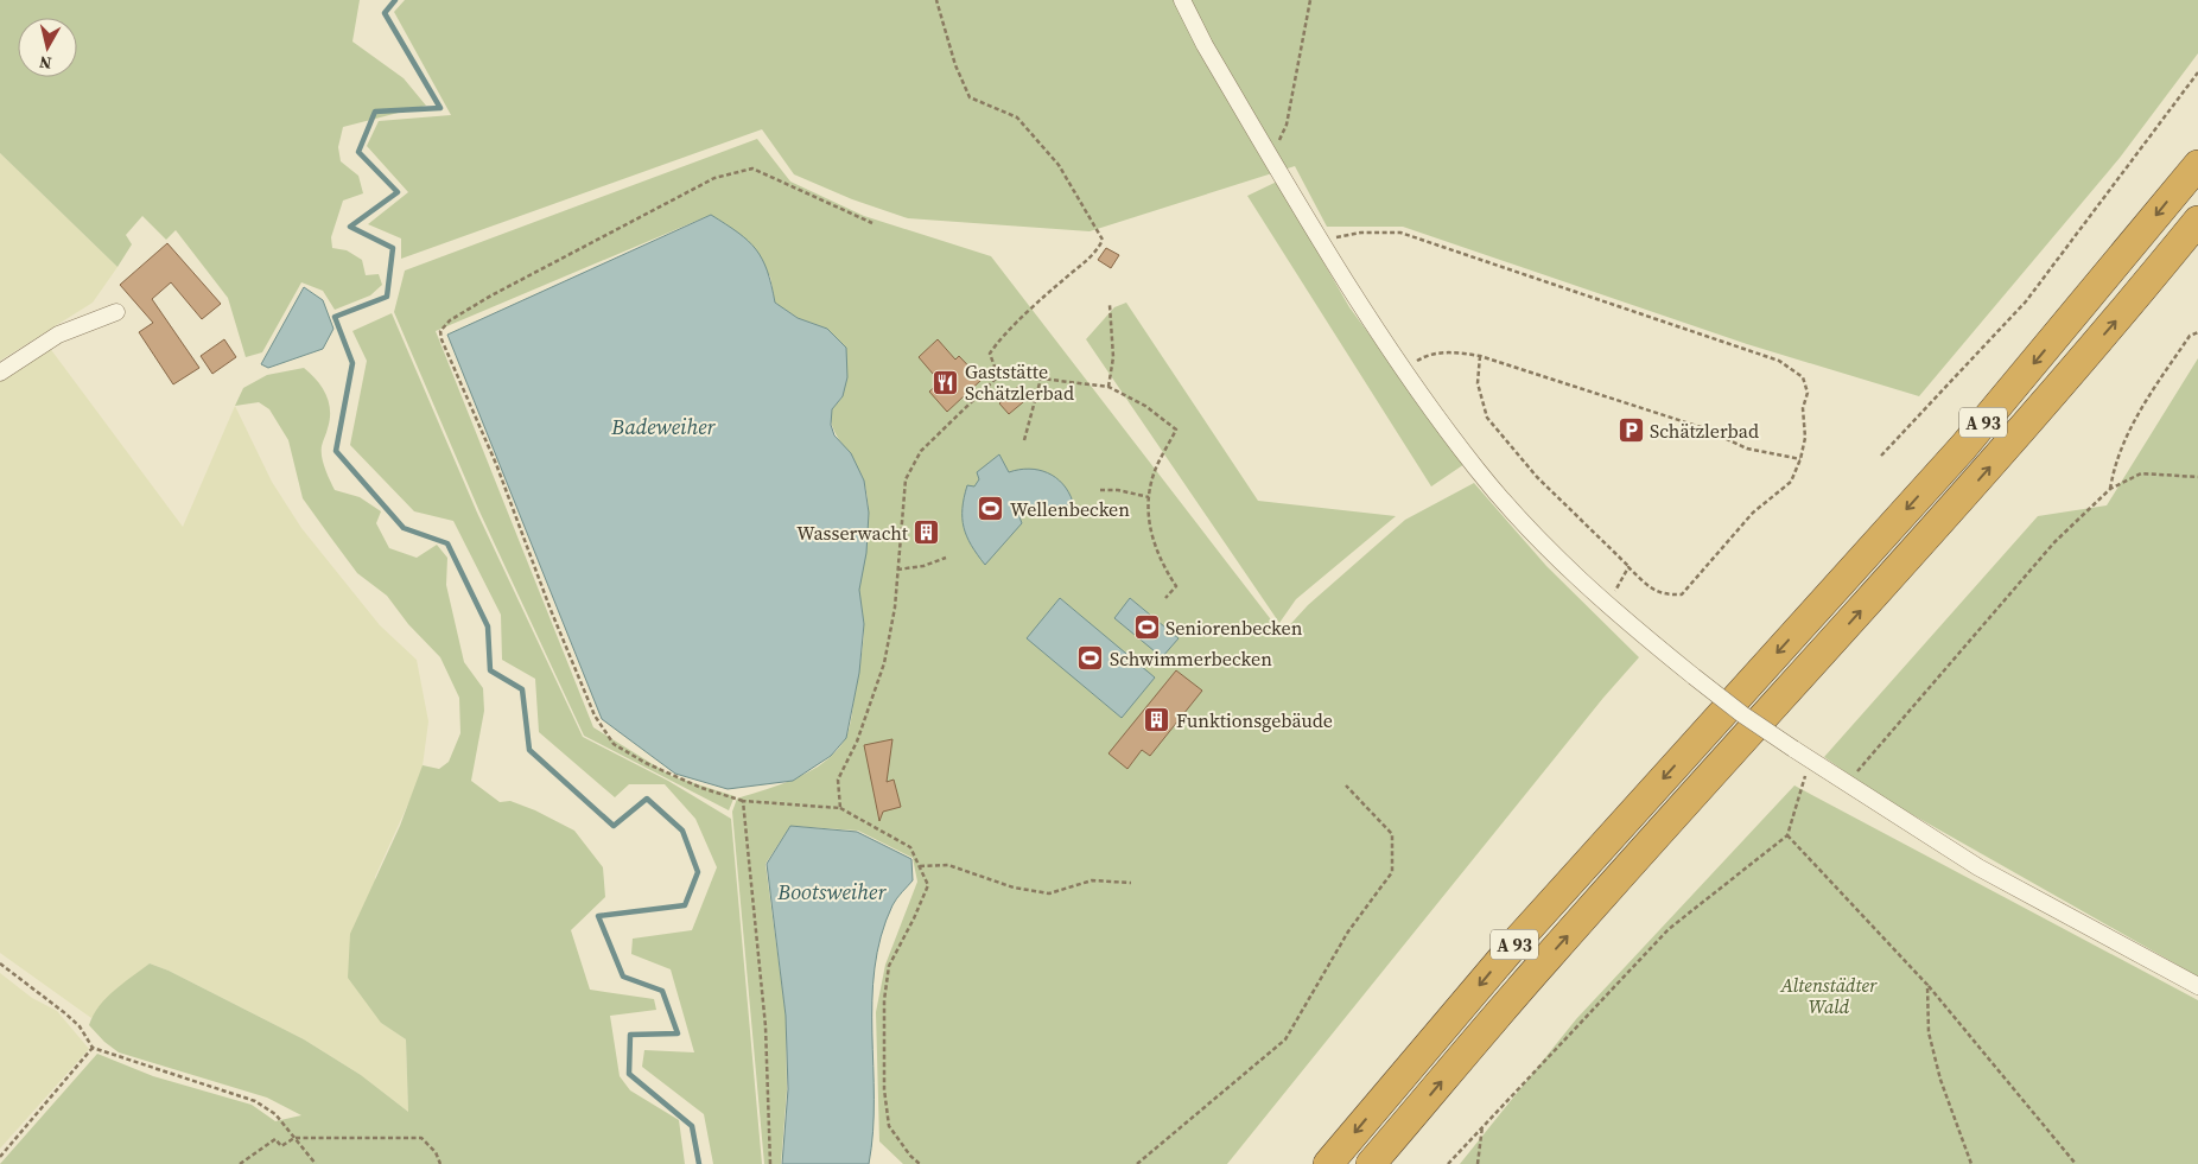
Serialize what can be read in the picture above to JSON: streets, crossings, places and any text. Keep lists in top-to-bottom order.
{
  "streets": {
    "highway": ["A 93"]
  },
  "water": ["Badeweiher", "Bootsweiher"],
  "parks": ["Altenstädter Wald"],
  "places": {
    "restaurant": ["Gaststätte Schätzlerbad"],
    "parking": ["Schätzlerbad"],
    "sports": ["Wellenbecken", "Seniorenbecken", "Schwimmerbecken"],
    "building": ["Wasserwacht", "Funktionsgebäude"]
  },
  "north": "bottom"
}
